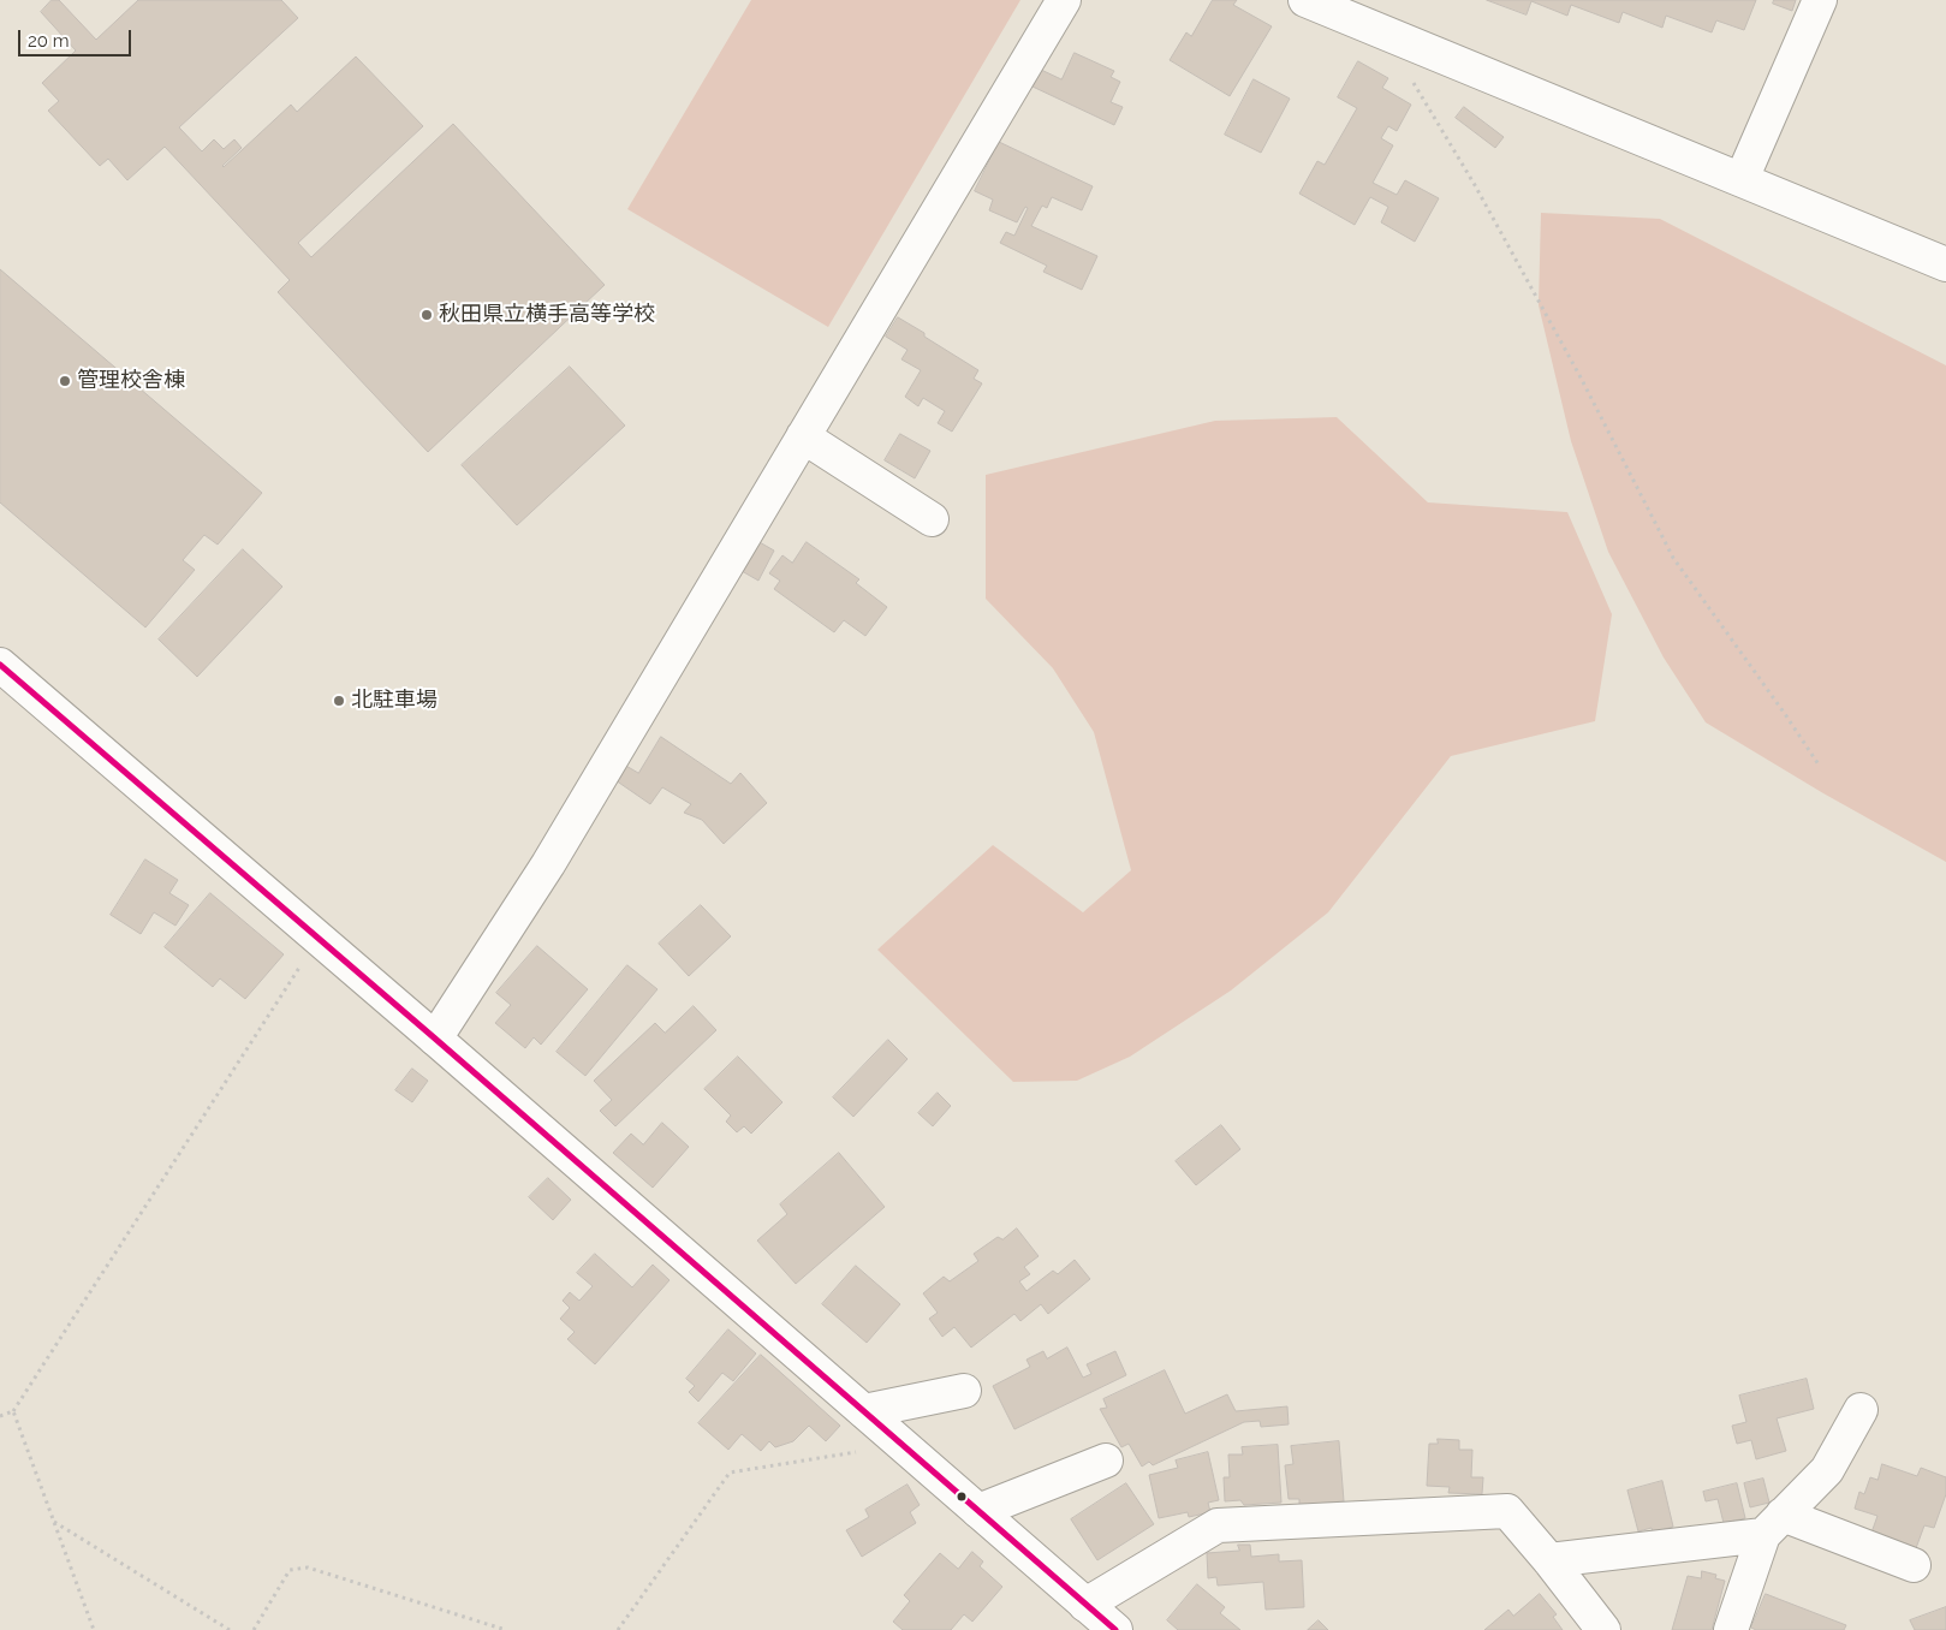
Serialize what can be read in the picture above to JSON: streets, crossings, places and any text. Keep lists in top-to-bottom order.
{
  "places": ["秋田県立横手高等学校", "管理校舎棟", "北駐車場"],
  "scale_bar": "20 m"
}
